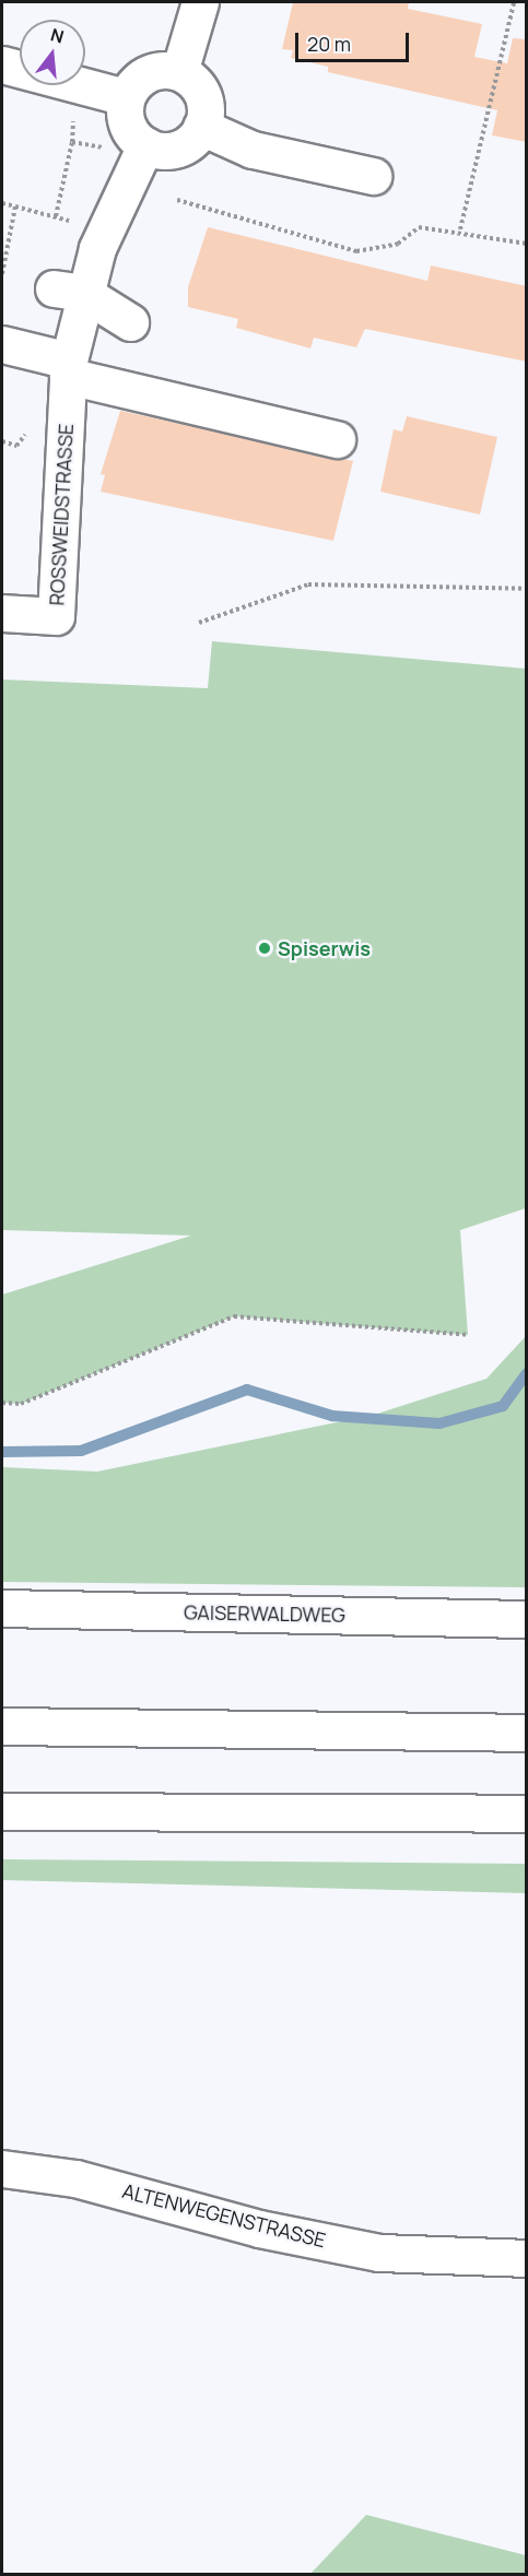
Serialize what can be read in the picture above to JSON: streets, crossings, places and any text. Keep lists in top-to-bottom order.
{
  "streets": {
    "main road": ["ROSSWEIDSTRASSE", "GAISERWALDWEG", "ALTENWEGENSTRASSE"]
  },
  "places": ["Spiserwis"],
  "scale_bar": "20 m",
  "north": "top"
}
